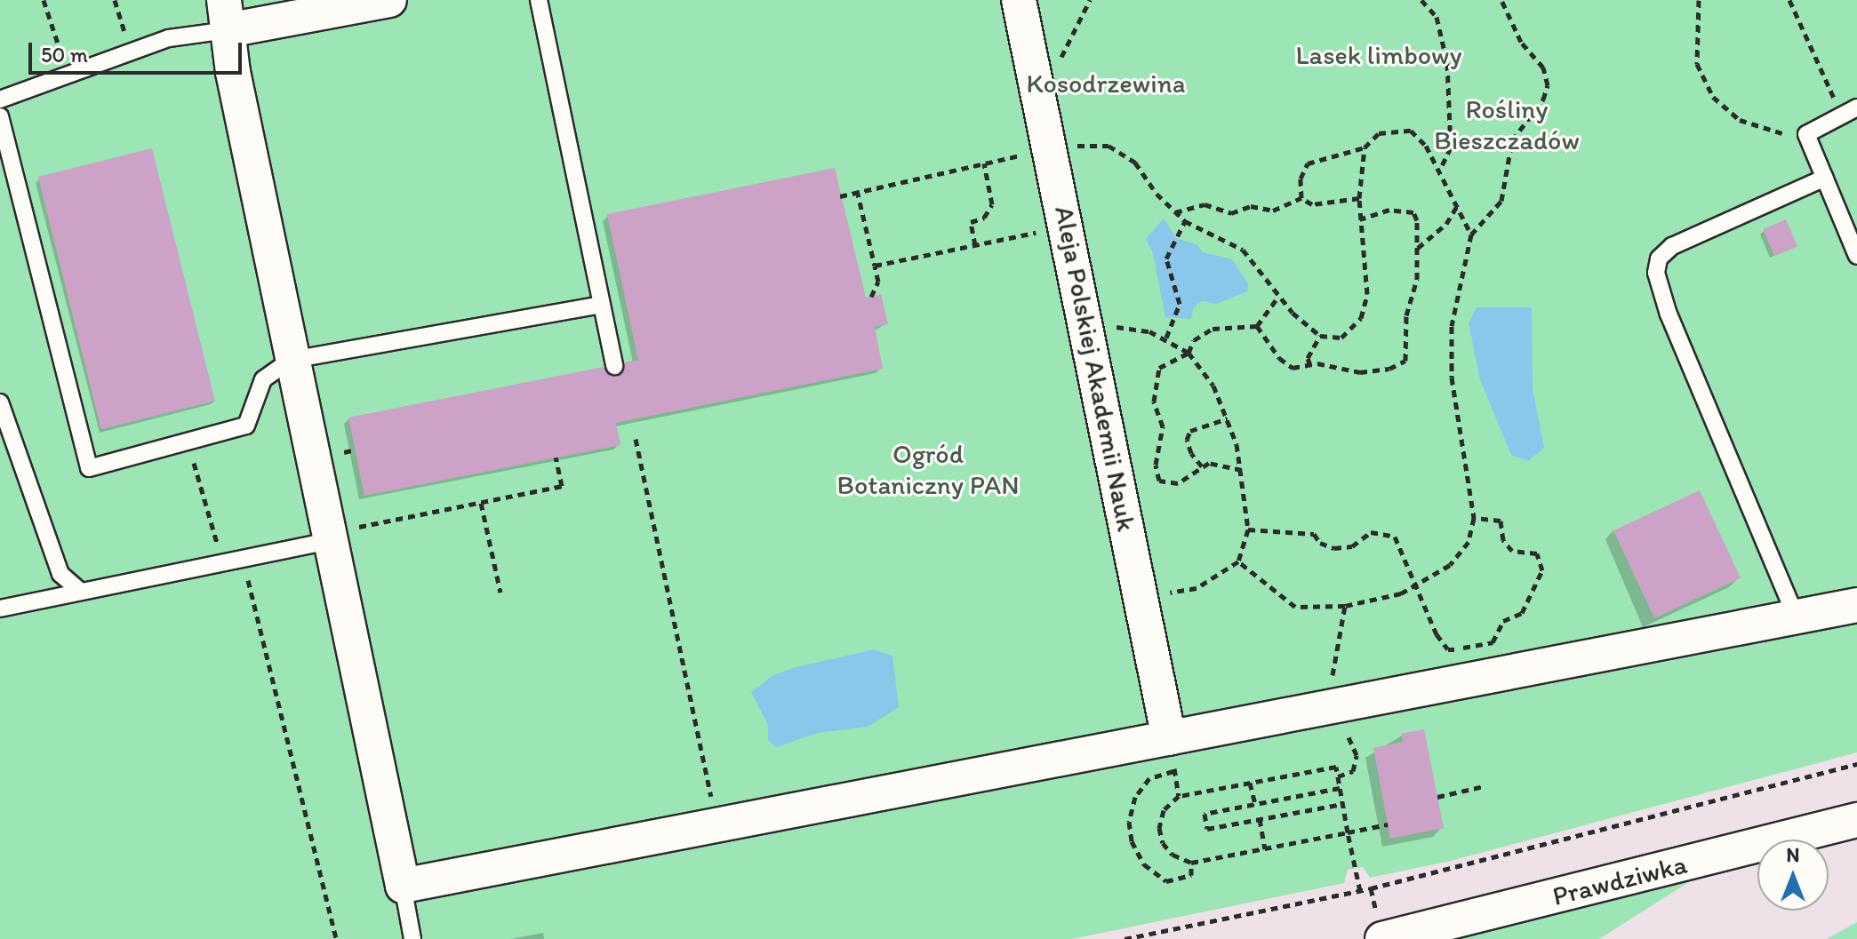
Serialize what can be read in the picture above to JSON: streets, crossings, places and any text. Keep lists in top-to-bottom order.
{
  "streets": {
    "street": ["Aleja Polskiej Akademii Nauk", "Prawdziwka"]
  },
  "parks": [
    "Lasek limbowy",
    "Kosodrzewina",
    "Rośliny Bieszczadów",
    "Ogród Botaniczny PAN"
  ],
  "scale_bar": "50 m",
  "north": "top"
}
